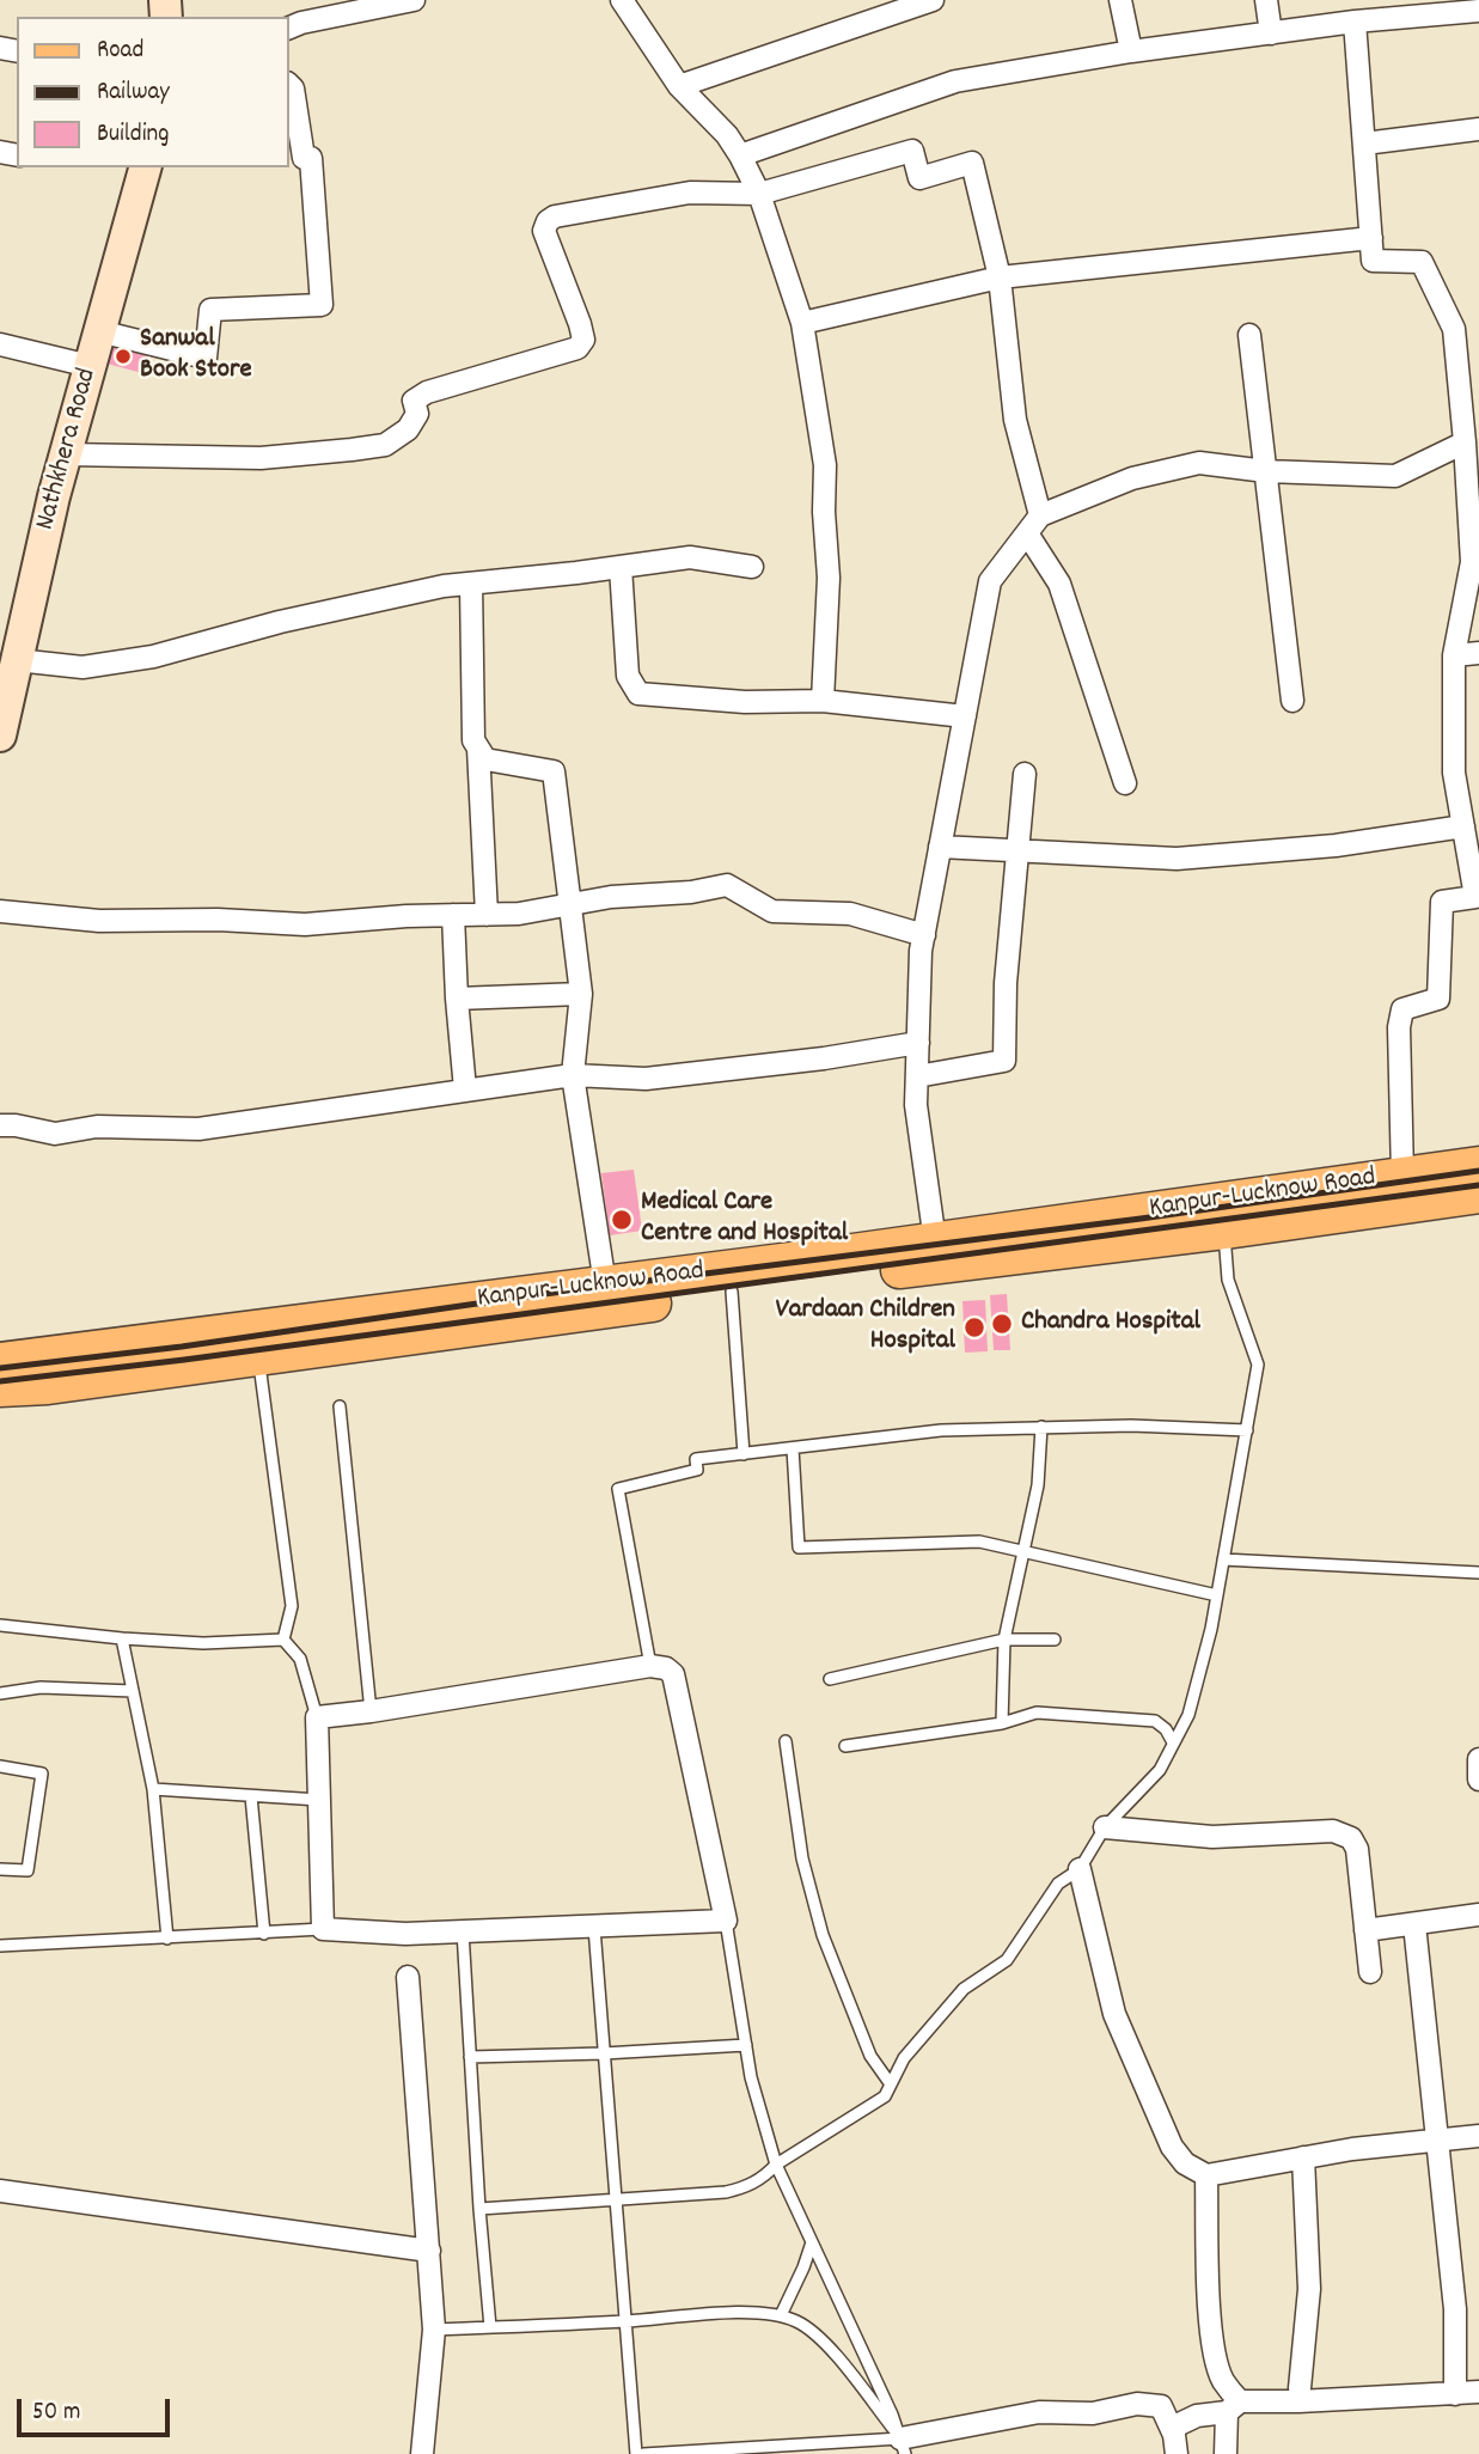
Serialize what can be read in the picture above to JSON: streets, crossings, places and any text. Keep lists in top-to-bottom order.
{
  "streets": {
    "main road": ["Kanpur-Lucknow Road"],
    "street": ["Nathkhera Road"]
  },
  "places": [
    "Sanwal Book Store",
    "Medical Care Centre and Hospital",
    "Chandra Hospital",
    "Vardaan Children Hospital"
  ],
  "legend": ["Road", "Railway", "Building"],
  "scale_bar": "50 m"
}
